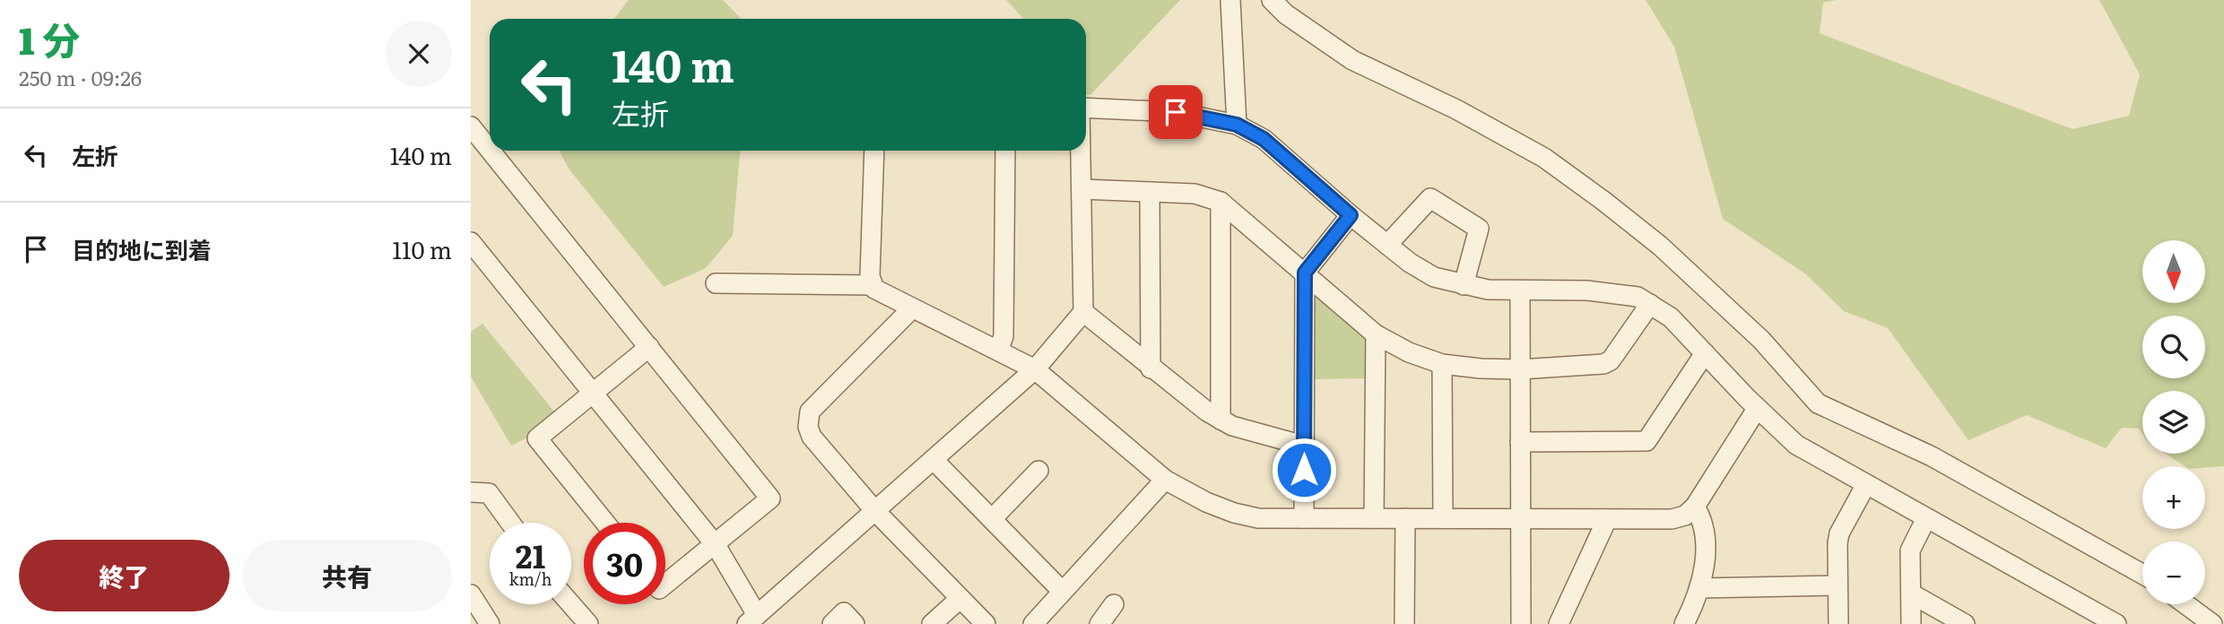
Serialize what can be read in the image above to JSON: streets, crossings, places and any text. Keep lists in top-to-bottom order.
{
  "north": "bottom",
  "page": {
    "heading": ["1 分", "250 m · 09:26"],
    "turn": ["140 m", "左折"],
    "list": [
      {
        "name": "左折",
        "value": "140 m"
      },
      {
        "name": "目的地に到着",
        "value": "110 m"
      }
    ],
    "map_buttons": ["+", "−"],
    "speed": "21 km/h",
    "limit": "30",
    "buttons": ["終了", "共有"]
  }
}
